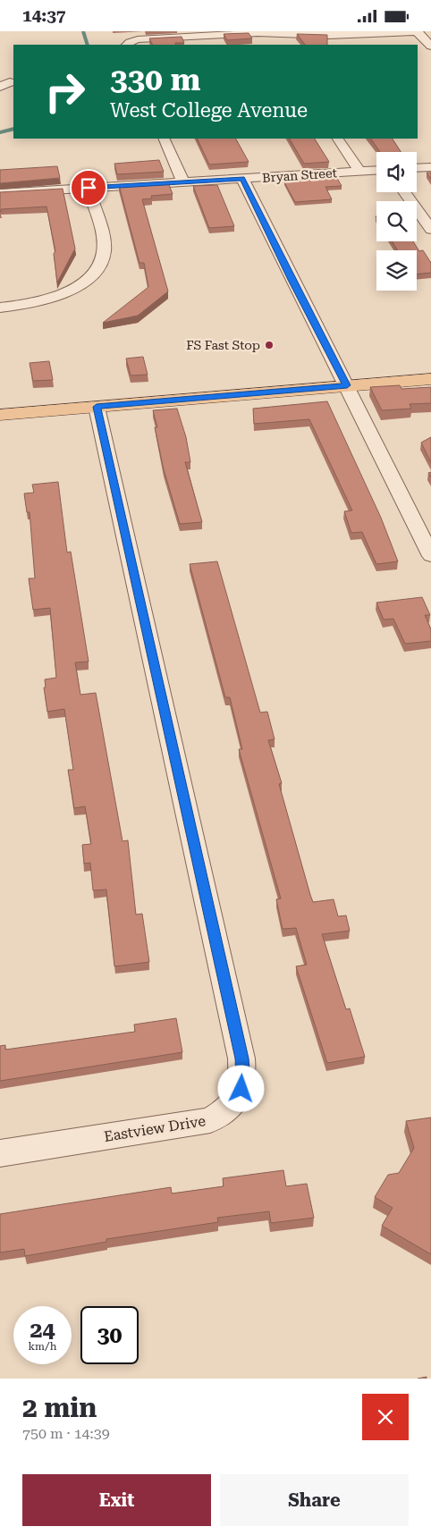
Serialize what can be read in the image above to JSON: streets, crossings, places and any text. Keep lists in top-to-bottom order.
{
  "streets": {
    "street": ["Bryan Street", "Eastview Drive"]
  },
  "places": ["FS Fast Stop"],
  "page": {
    "status": "14:37",
    "turn": ["330 m", "West College Avenue"],
    "speed": "24 km/h",
    "limit": "30",
    "heading": ["2 min", "750 m · 14:39"],
    "buttons": ["Exit", "Share"]
  }
}
